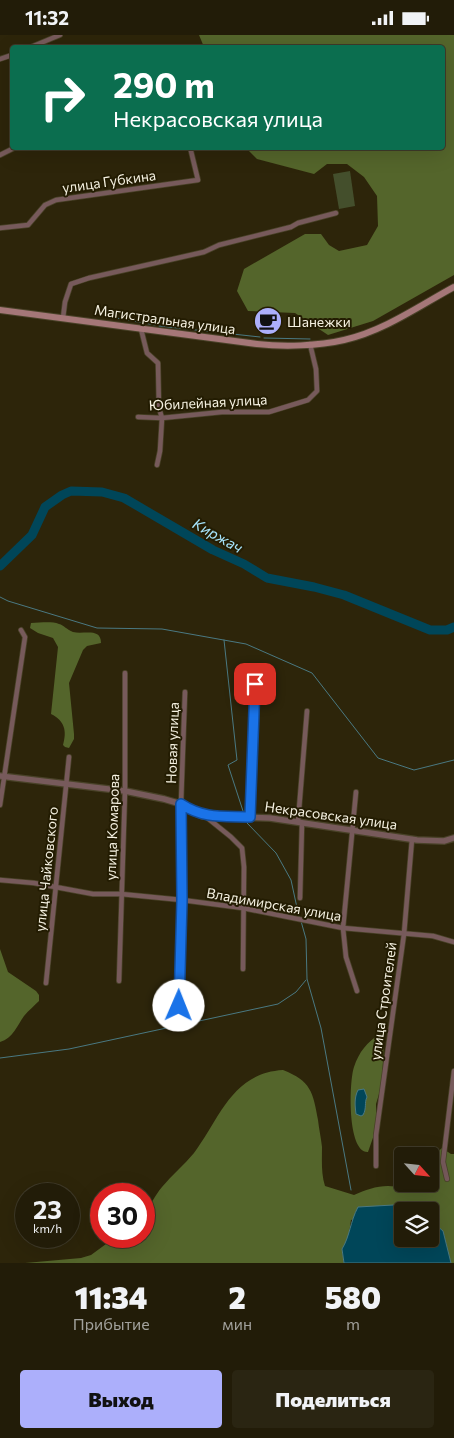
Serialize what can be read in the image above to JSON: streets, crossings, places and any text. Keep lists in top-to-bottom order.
{
  "streets": {
    "main road": ["Магистральная улица"],
    "street": [
      "улица Губкина",
      "Юбилейная улица",
      "Новая улица",
      "Некрасовская улица",
      "улица Комарова",
      "улица Чайковского",
      "Владимирская улица",
      "улица Строителей"
    ]
  },
  "crossings": [
    ["Магистральная улица", "Юбилейная улица"],
    ["Новая улица", "Некрасовская улица"],
    ["Новая улица", "Владимирская улица"],
    ["Некрасовская улица", "улица Комарова"],
    ["Некрасовская улица", "улица Чайковского"],
    ["Некрасовская улица", "улица Строителей"],
    ["улица Комарова", "Владимирская улица"],
    ["улица Чайковского", "Владимирская улица"],
    ["Владимирская улица", "улица Строителей"]
  ],
  "water": ["Киржач"],
  "places": {
    "cafe": ["Шанежки"]
  },
  "north": "bottom right",
  "page": {
    "status": "11:32",
    "turn": ["290 m", "Некрасовская улица"],
    "speed": "23 km/h",
    "limit": "30",
    "eta": [
      "11:34",
      "Прибытие",
      "2",
      "мин",
      "580",
      "m"
    ],
    "buttons": ["Выход", "Поделиться"]
  }
}
